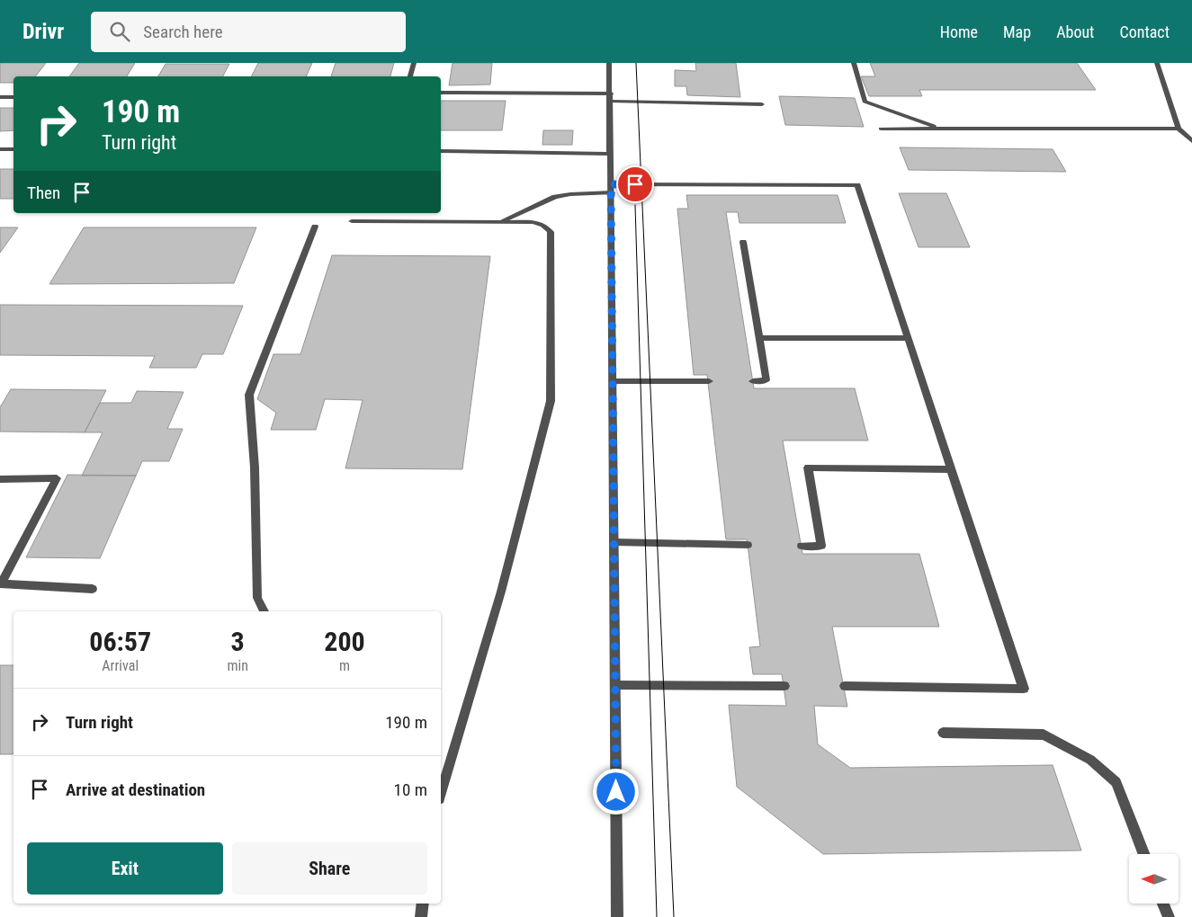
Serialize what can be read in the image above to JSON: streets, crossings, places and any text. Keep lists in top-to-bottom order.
{
  "north": "left",
  "page": {
    "header": "Drivr",
    "search": "Search here",
    "nav": [
      "Home",
      "Map",
      "About",
      "Contact"
    ],
    "turn": ["190 m", "Turn right"],
    "then": "Then",
    "eta": [
      "06:57",
      "Arrival",
      "3",
      "min",
      "200",
      "m"
    ],
    "list": [
      {
        "name": "Turn right",
        "value": "190 m"
      },
      {
        "name": "Arrive at destination",
        "value": "10 m"
      }
    ],
    "buttons": ["Exit", "Share"]
  }
}
